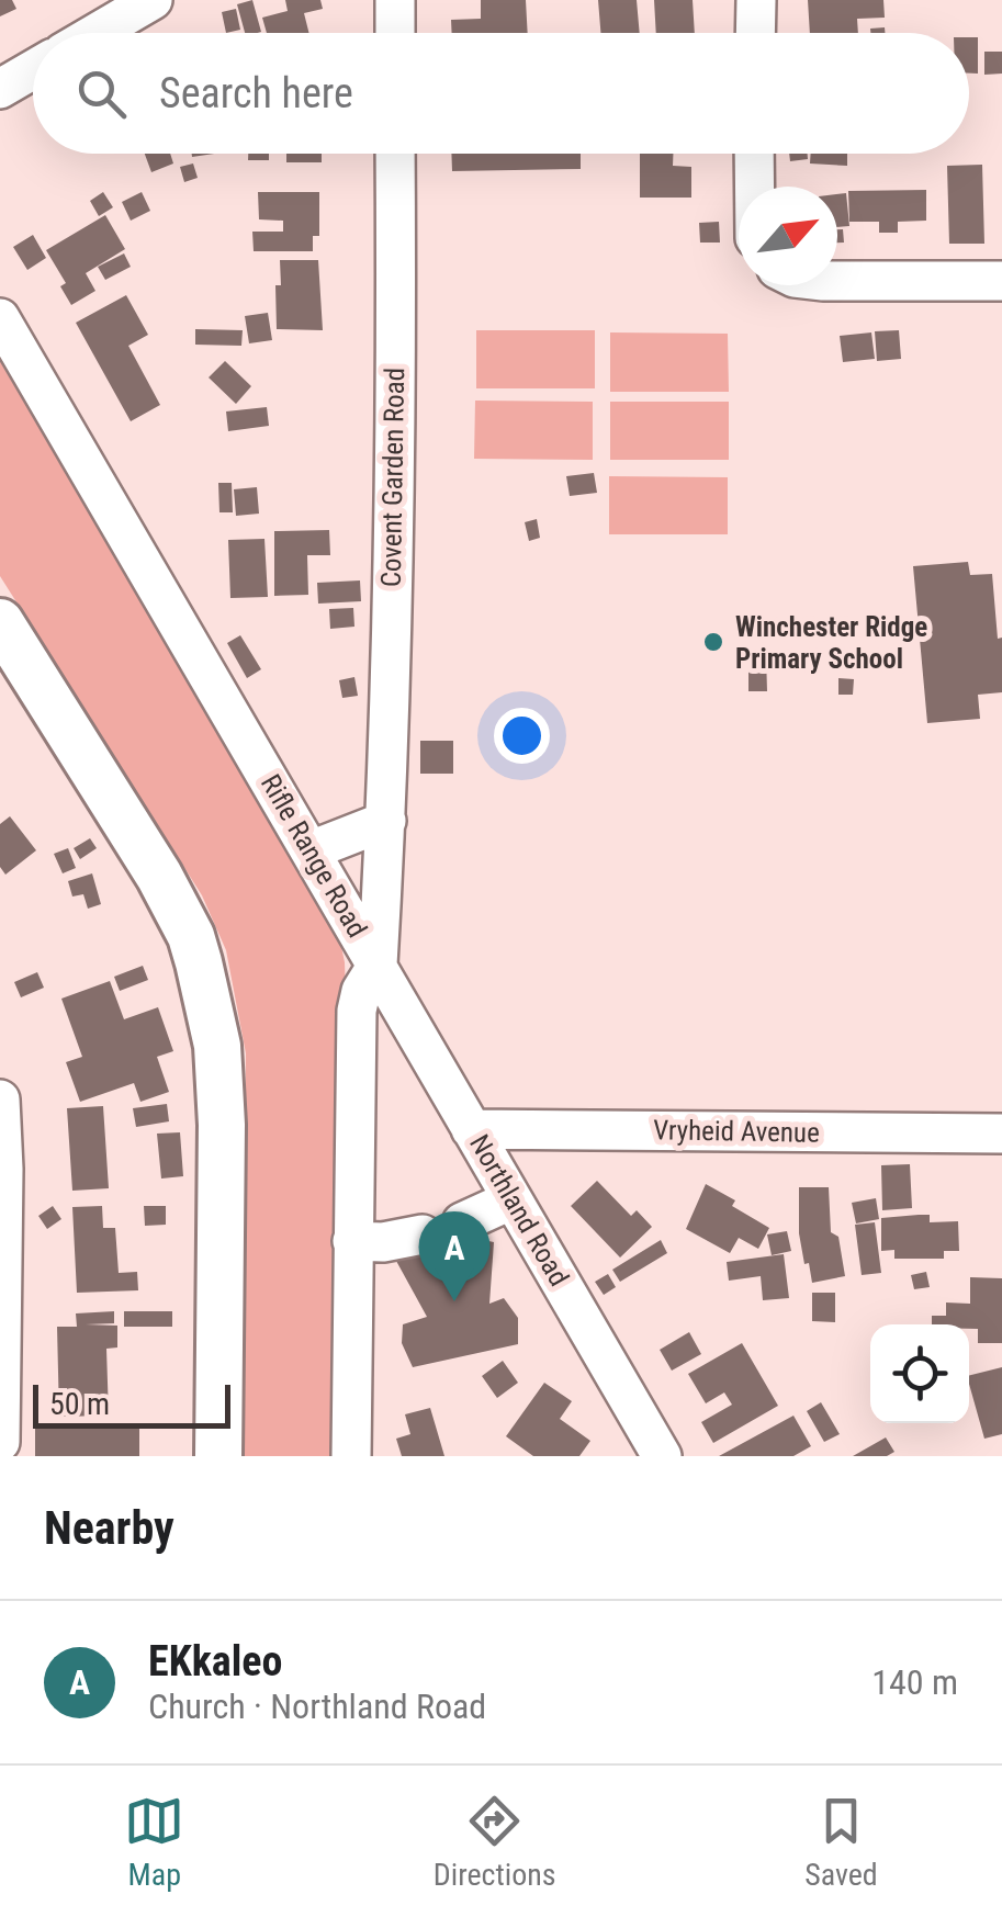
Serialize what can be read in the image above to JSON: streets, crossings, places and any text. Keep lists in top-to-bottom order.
{
  "streets": {
    "street": [
      "Covent Garden Road",
      "Rifle Range Road",
      "Vryheid Avenue",
      "Northland Road"
    ]
  },
  "crossings": [
    ["Covent Garden Road", "Rifle Range Road"],
    ["Covent Garden Road", "Northland Road"],
    ["Rifle Range Road", "Northland Road"],
    ["Vryheid Avenue", "Northland Road"]
  ],
  "places": ["Winchester Ridge Primary School"],
  "scale_bar": "50 m",
  "north": "top right",
  "page": {
    "search": "Search here",
    "pins": "A",
    "scale": "50 m",
    "heading": "Nearby",
    "list": [
      {
        "mark": "A",
        "name": "EKkaleo",
        "note": "Church · Northland Road",
        "value": "140 m"
      }
    ],
    "nav": ["Map", "Directions", "Saved"]
  }
}
